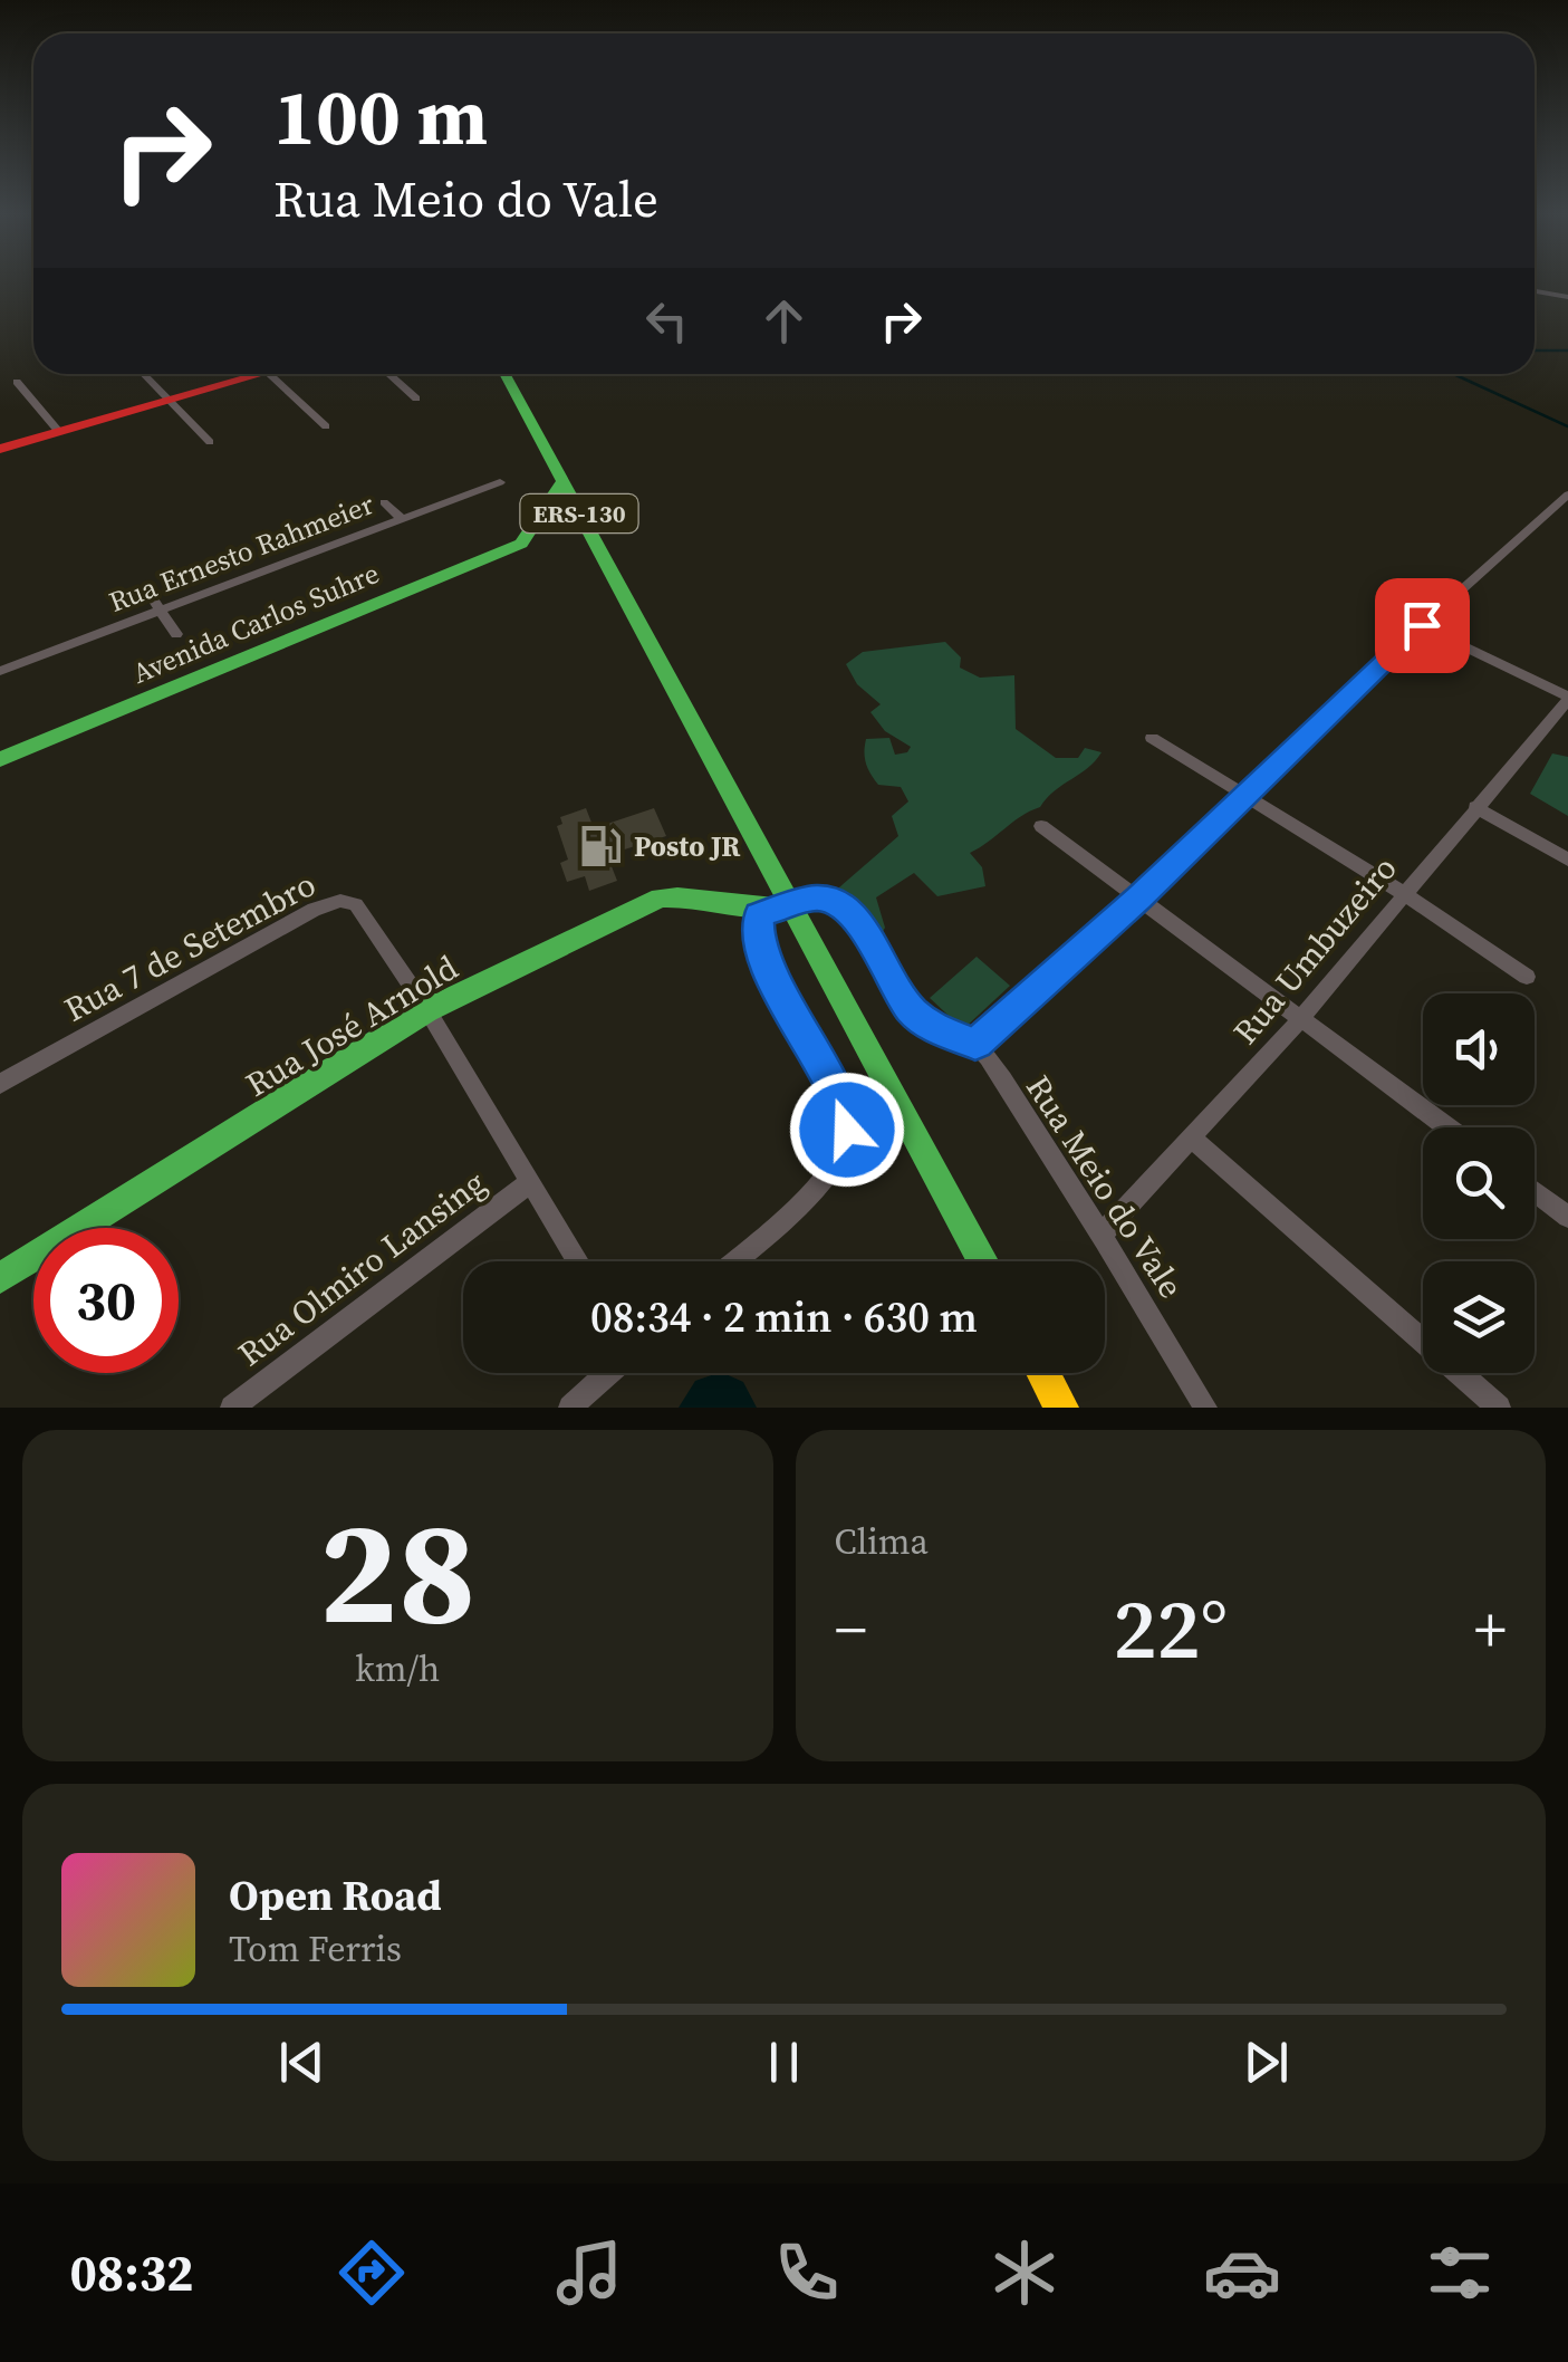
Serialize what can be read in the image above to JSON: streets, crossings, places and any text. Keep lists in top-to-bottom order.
{
  "streets": {
    "main road": ["ERS-130", "Avenida Carlos Suhre", "Rua José Arnold"],
    "street": [
      "Rua Ernesto Rahmeier",
      "Rua 7 de Setembro",
      "Rua Umbuzeiro",
      "Rua Meio do Vale",
      "Rua Olmiro Lansing"
    ]
  },
  "crossings": [
    ["ERS-130", "Avenida Carlos Suhre"],
    ["Rua 7 de Setembro", "Rua José Arnold"],
    ["Rua Umbuzeiro", "Rua Meio do Vale"]
  ],
  "places": {
    "fuel station": ["Posto JR"]
  },
  "page": {
    "turn": ["100 m", "Rua Meio do Vale"],
    "limit": "30",
    "trip": "08:34 · 2 min · 630 m",
    "tile": [
      ["28", "km/h"],
      "Clima"
    ],
    "heat": ["−", "22°", "+"],
    "song": ["Open Road", "Tom Ferris"],
    "tabs": "08:32"
  }
}
